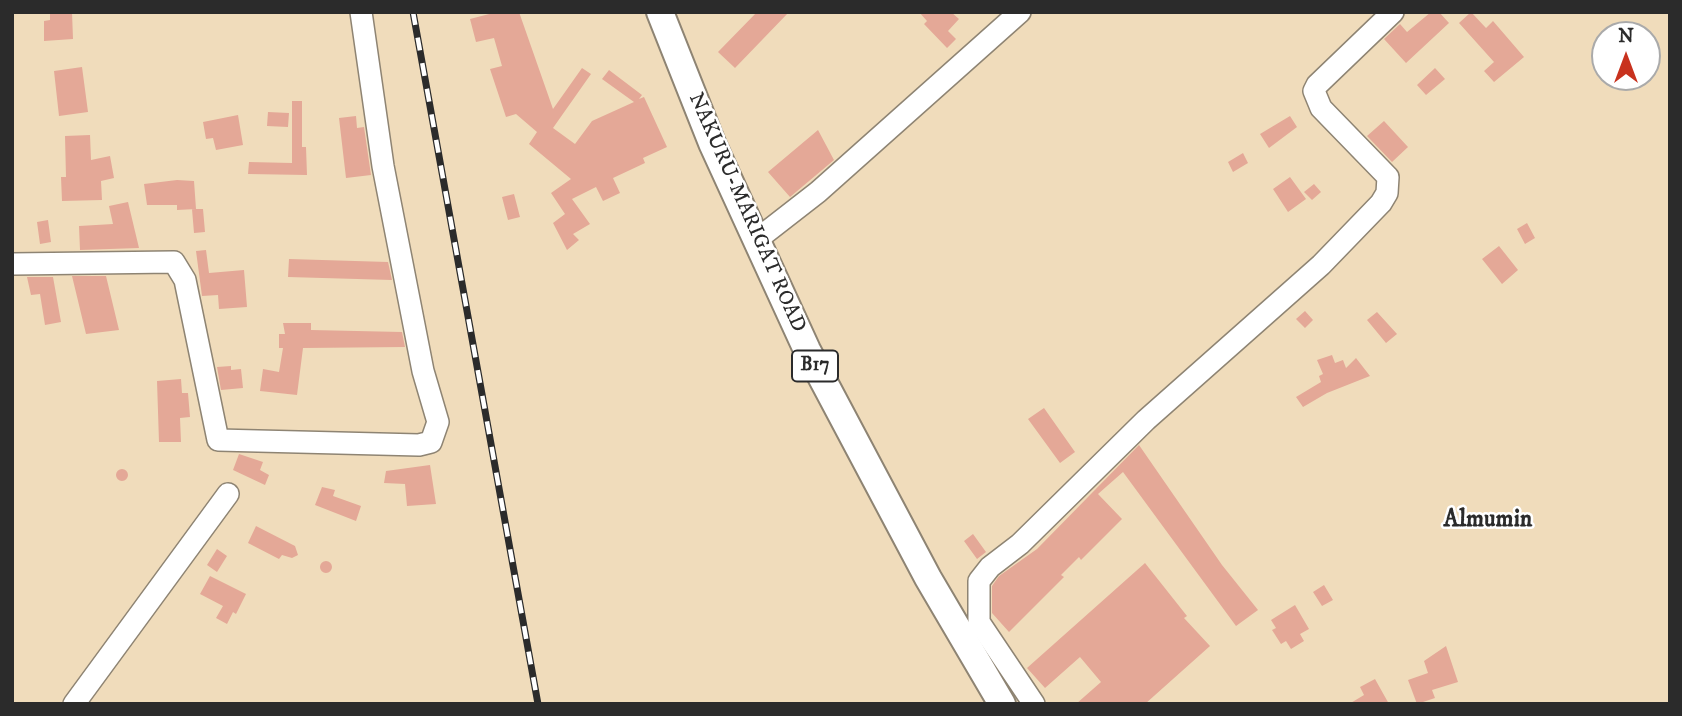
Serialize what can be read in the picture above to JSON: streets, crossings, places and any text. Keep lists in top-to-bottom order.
{
  "streets": {
    "main road": ["NAKURU-MARIGAT ROAD", "B17"]
  },
  "districts": ["Almumin"],
  "north": "top"
}
